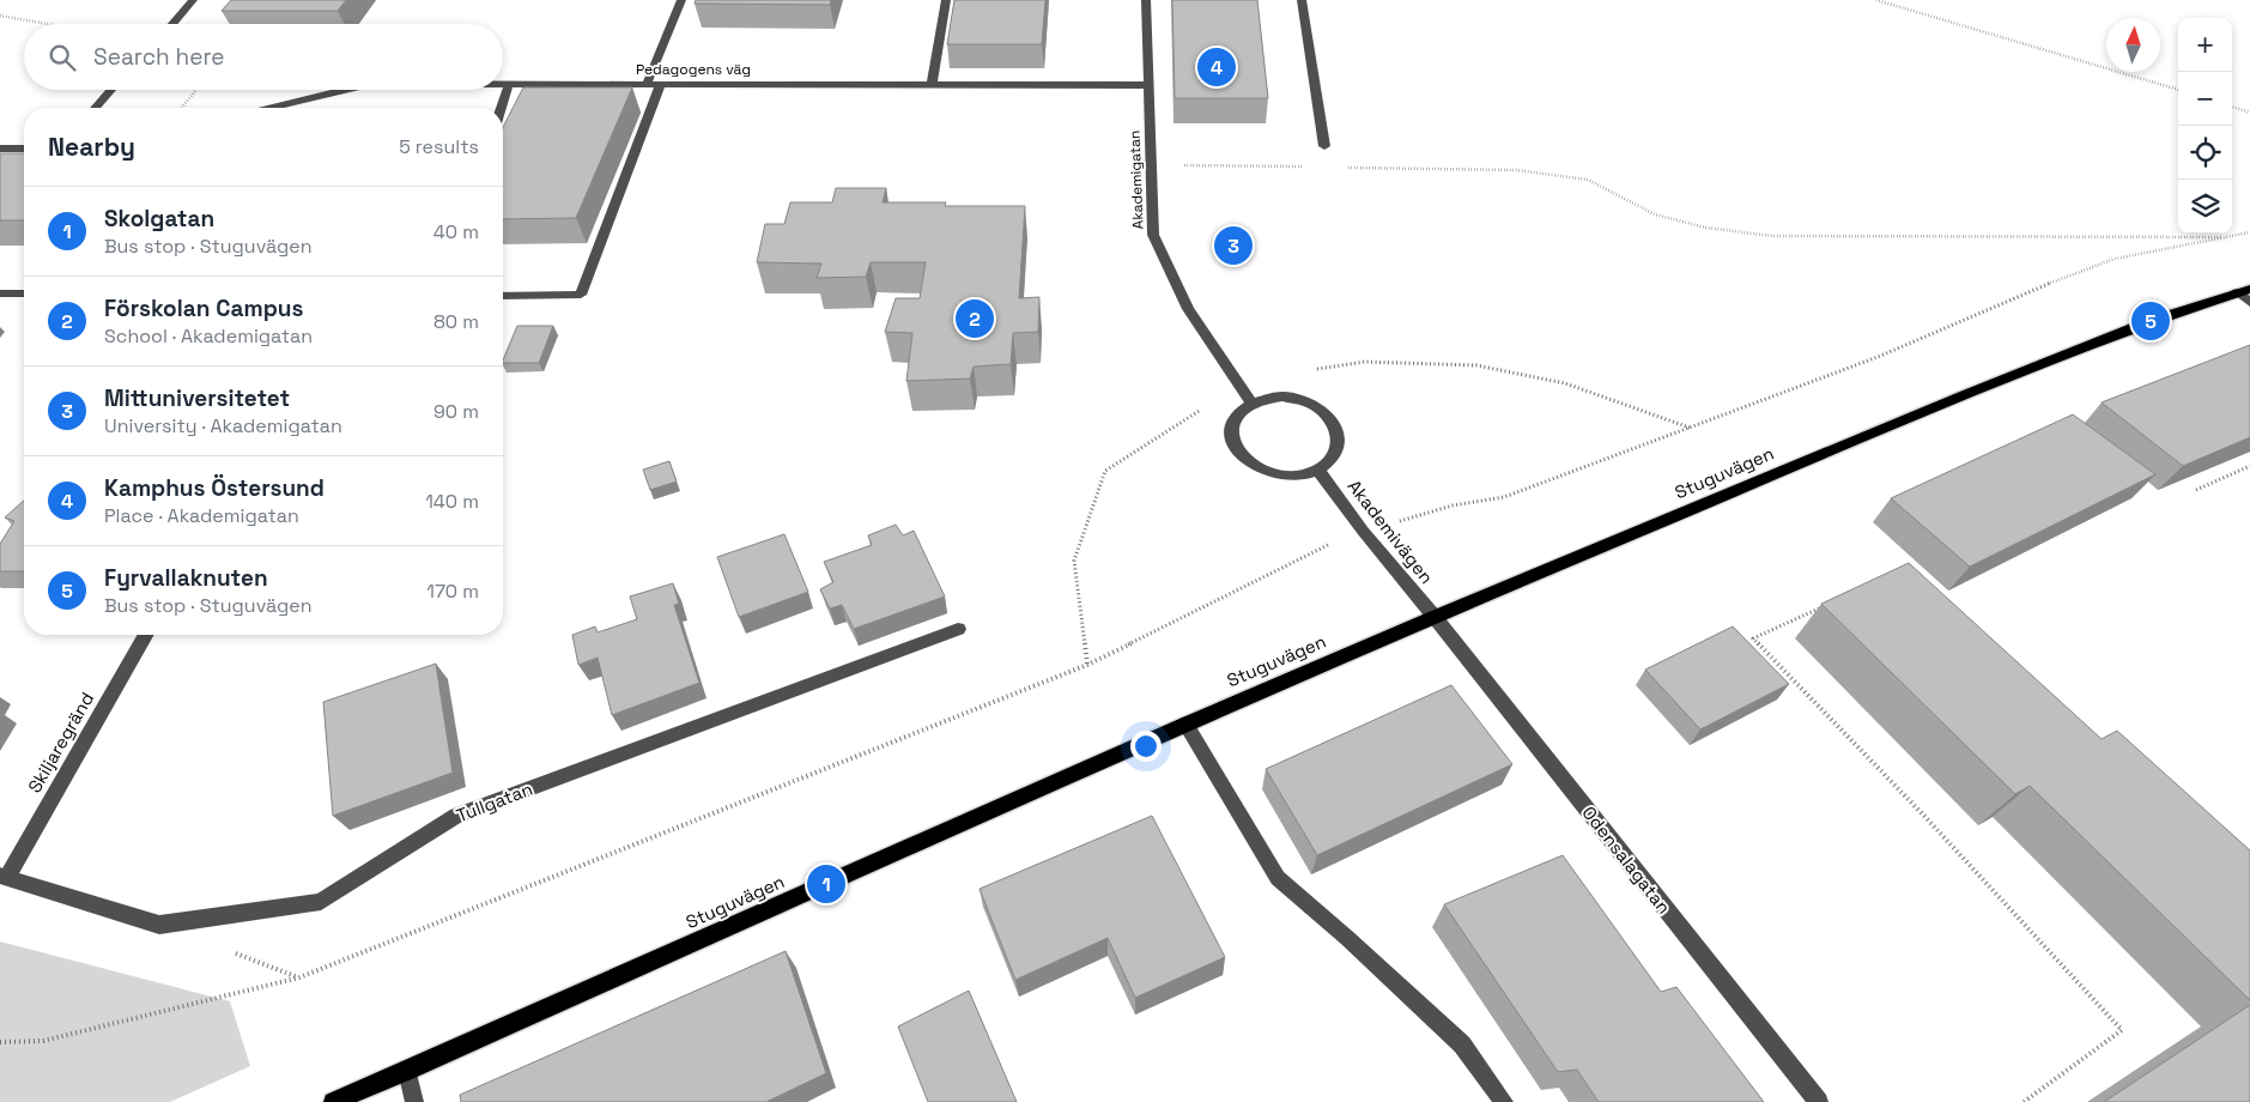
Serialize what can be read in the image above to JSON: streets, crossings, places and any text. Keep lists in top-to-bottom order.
{
  "streets": {
    "main road": ["Stuguvägen"],
    "street": [
      "Pedagogens väg",
      "Akademigatan",
      "Akademivägen",
      "Skiljaregränd",
      "Tullgatan",
      "Odensalagatan"
    ]
  },
  "crossings": [
    ["Pedagogens väg", "Akademigatan"],
    ["Akademigatan", "Akademivägen"],
    ["Stuguvägen", "Akademivägen"],
    ["Stuguvägen", "Odensalagatan"],
    ["Akademivägen", "Odensalagatan"],
    ["Skiljaregränd", "Tullgatan"]
  ],
  "north": "top",
  "page": {
    "map_buttons": ["+", "−"],
    "search": "Search here",
    "pins": [
      "4",
      "3",
      "2",
      "5",
      "1"
    ],
    "heading": ["Nearby", "5 results"],
    "list": [
      {
        "mark": "1",
        "name": "Skolgatan",
        "note": "Bus stop · Stuguvägen",
        "value": "40 m"
      },
      {
        "mark": "2",
        "name": "Förskolan Campus",
        "note": "School · Akademigatan",
        "value": "80 m"
      },
      {
        "mark": "3",
        "name": "Mittuniversitetet",
        "note": "University · Akademigatan",
        "value": "90 m"
      },
      {
        "mark": "4",
        "name": "Kamphus Östersund",
        "note": "Place · Akademigatan",
        "value": "140 m"
      },
      {
        "mark": "5",
        "name": "Fyrvallaknuten",
        "note": "Bus stop · Stuguvägen",
        "value": "170 m"
      }
    ]
  }
}
